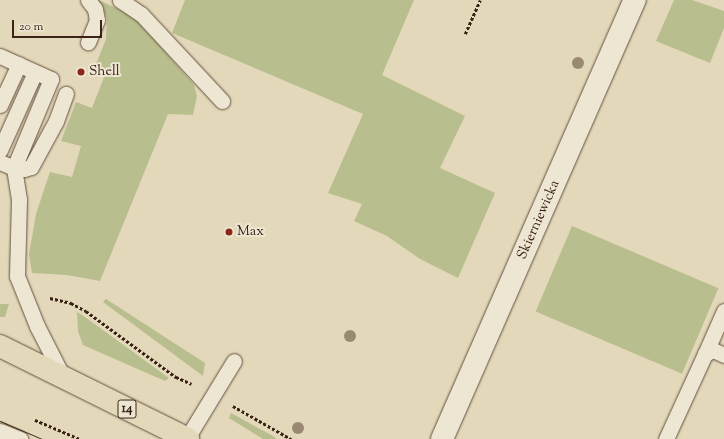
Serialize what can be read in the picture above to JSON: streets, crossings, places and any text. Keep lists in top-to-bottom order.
{
  "streets": {
    "main road": ["14"],
    "street": ["Skierniewicka"]
  },
  "places": ["Shell", "Max"],
  "scale_bar": "20 m"
}
